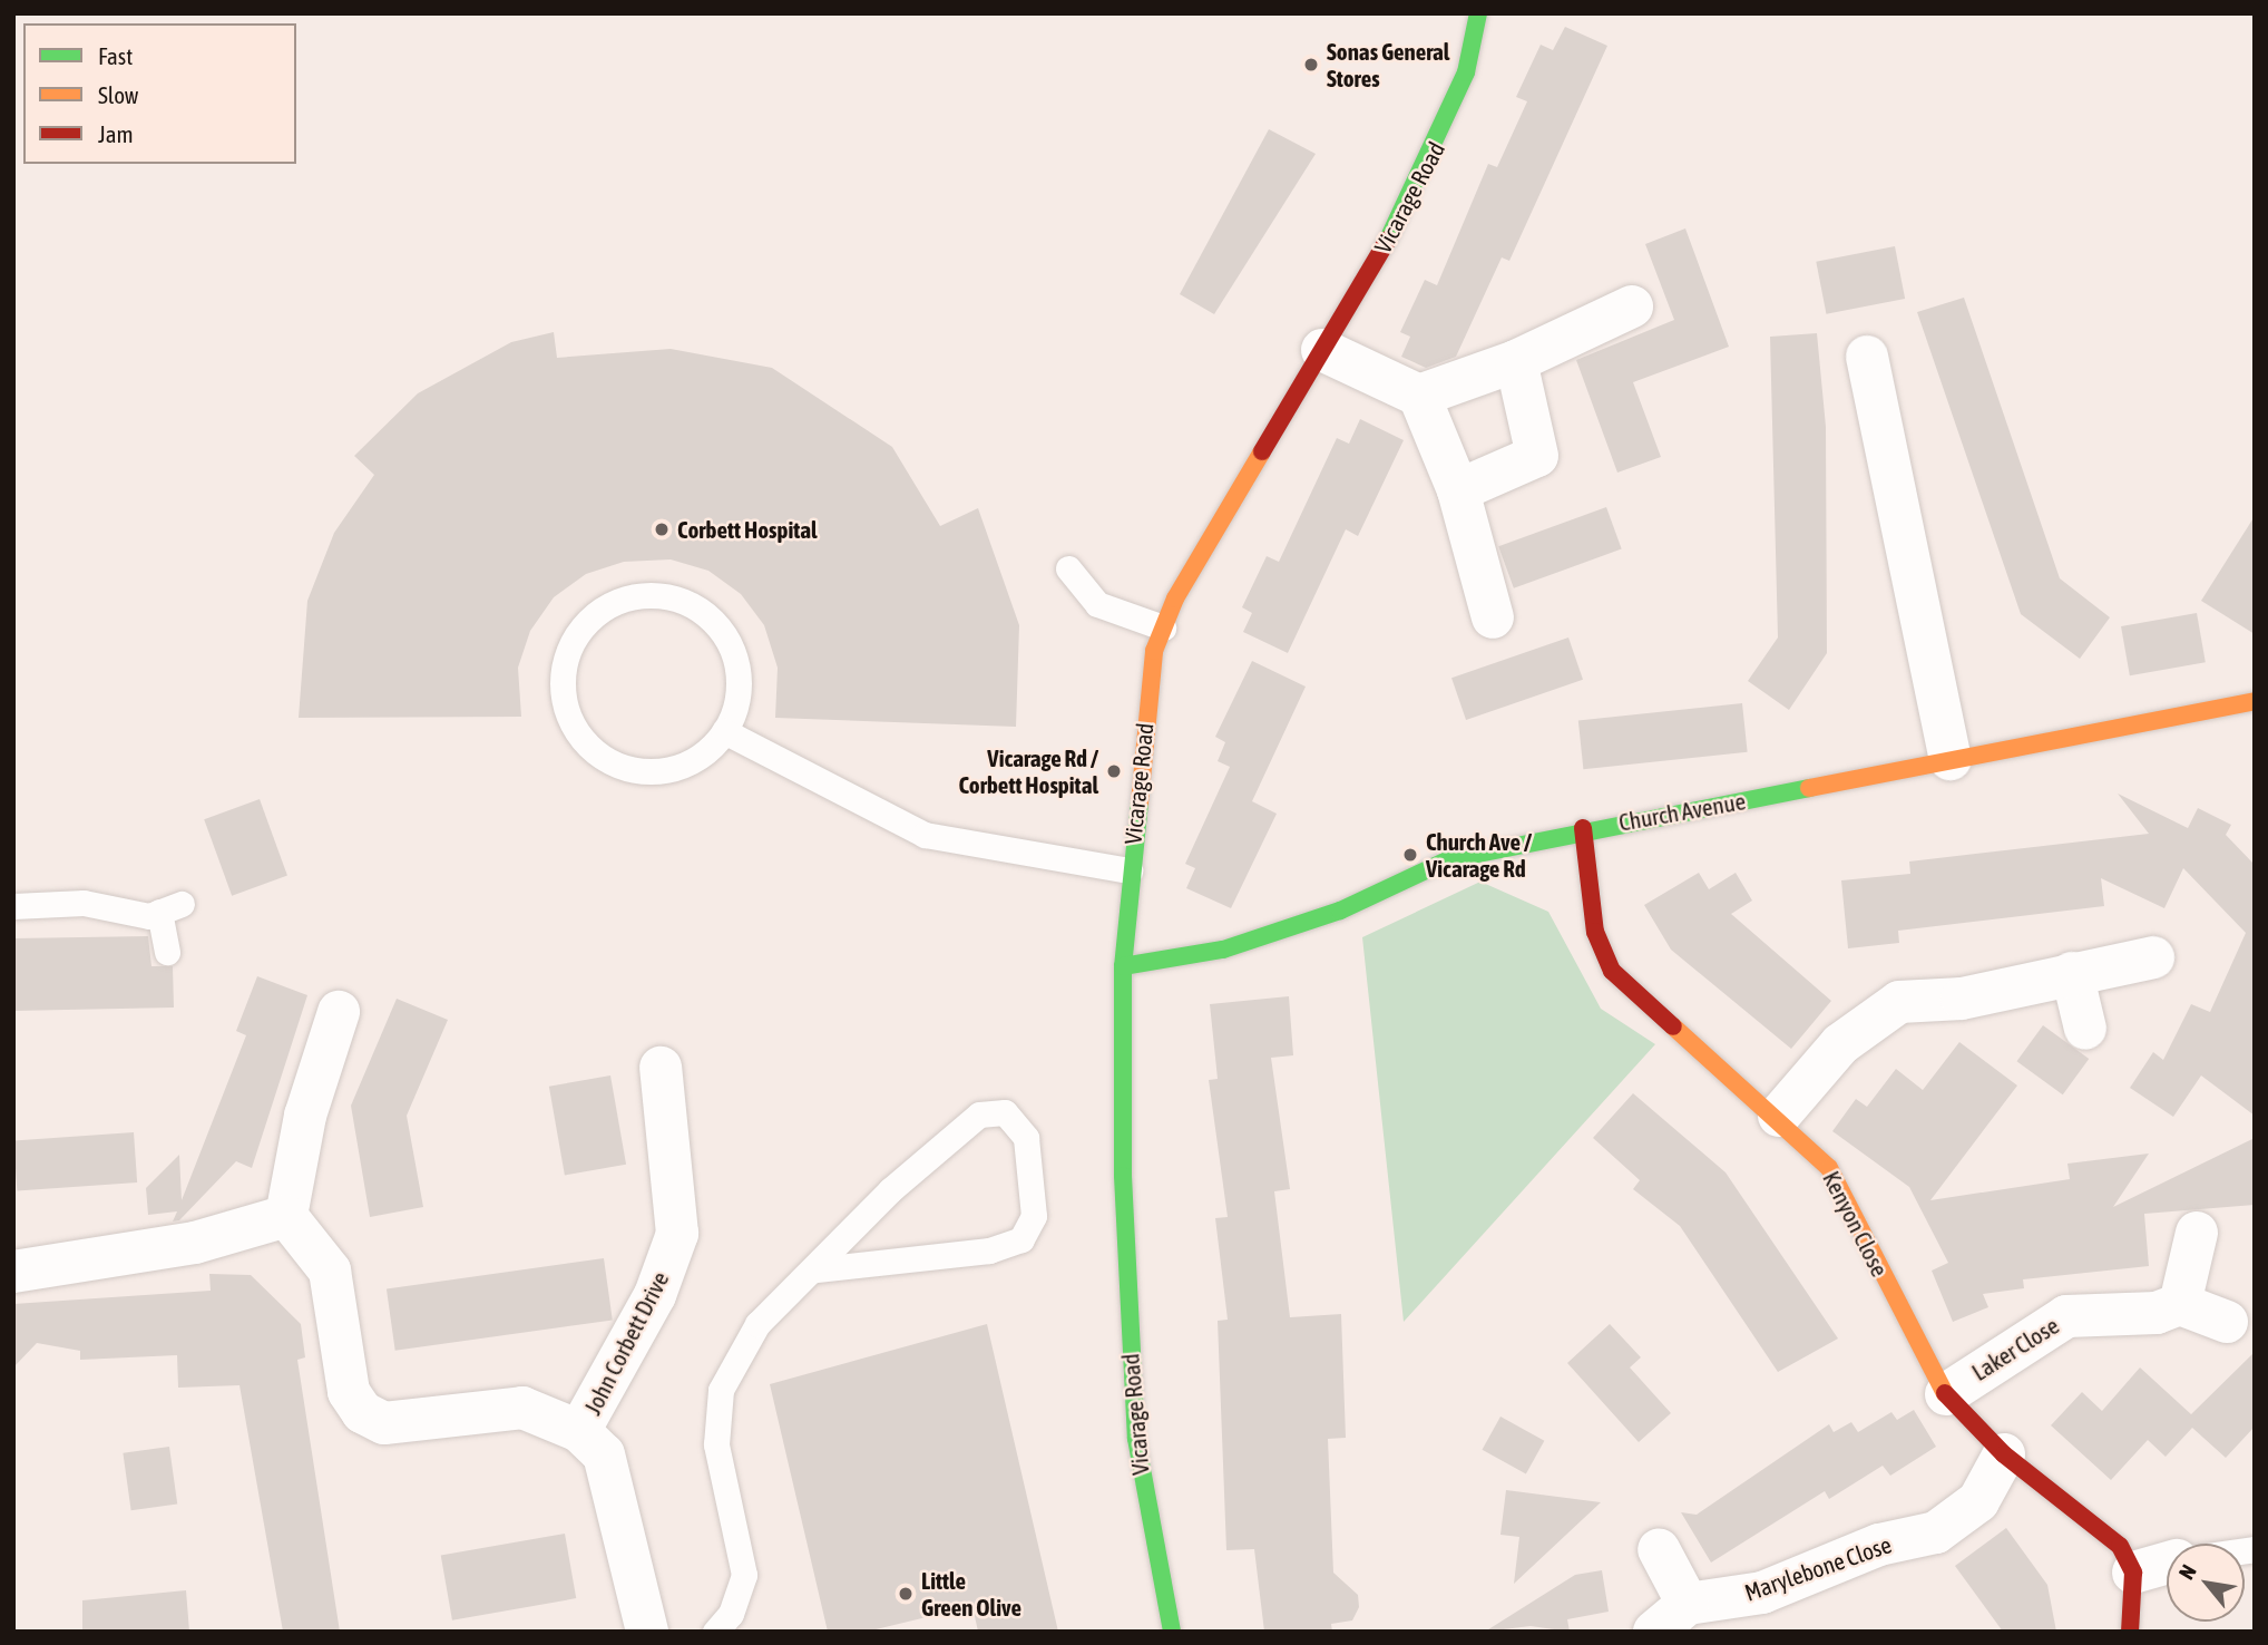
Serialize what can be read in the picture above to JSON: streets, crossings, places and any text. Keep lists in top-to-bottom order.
{
  "streets": {
    "street": [
      "Vicarage Road",
      "Church Avenue",
      "Kenyon Close",
      "John Corbett Drive",
      "Laker Close",
      "Marylebone Close"
    ]
  },
  "crossings": [
    ["Vicarage Road", "Church Avenue"],
    ["Church Avenue", "Kenyon Close"],
    ["Kenyon Close", "Laker Close"],
    ["Kenyon Close", "Marylebone Close"]
  ],
  "places": [
    "Sonas General Stores",
    "Corbett Hospital",
    "Vicarage Rd / Corbett Hospital",
    "Church Ave / Vicarage Rd",
    "Little Green Olive"
  ],
  "legend": ["Fast", "Slow", "Jam"],
  "north": "top left"
}
